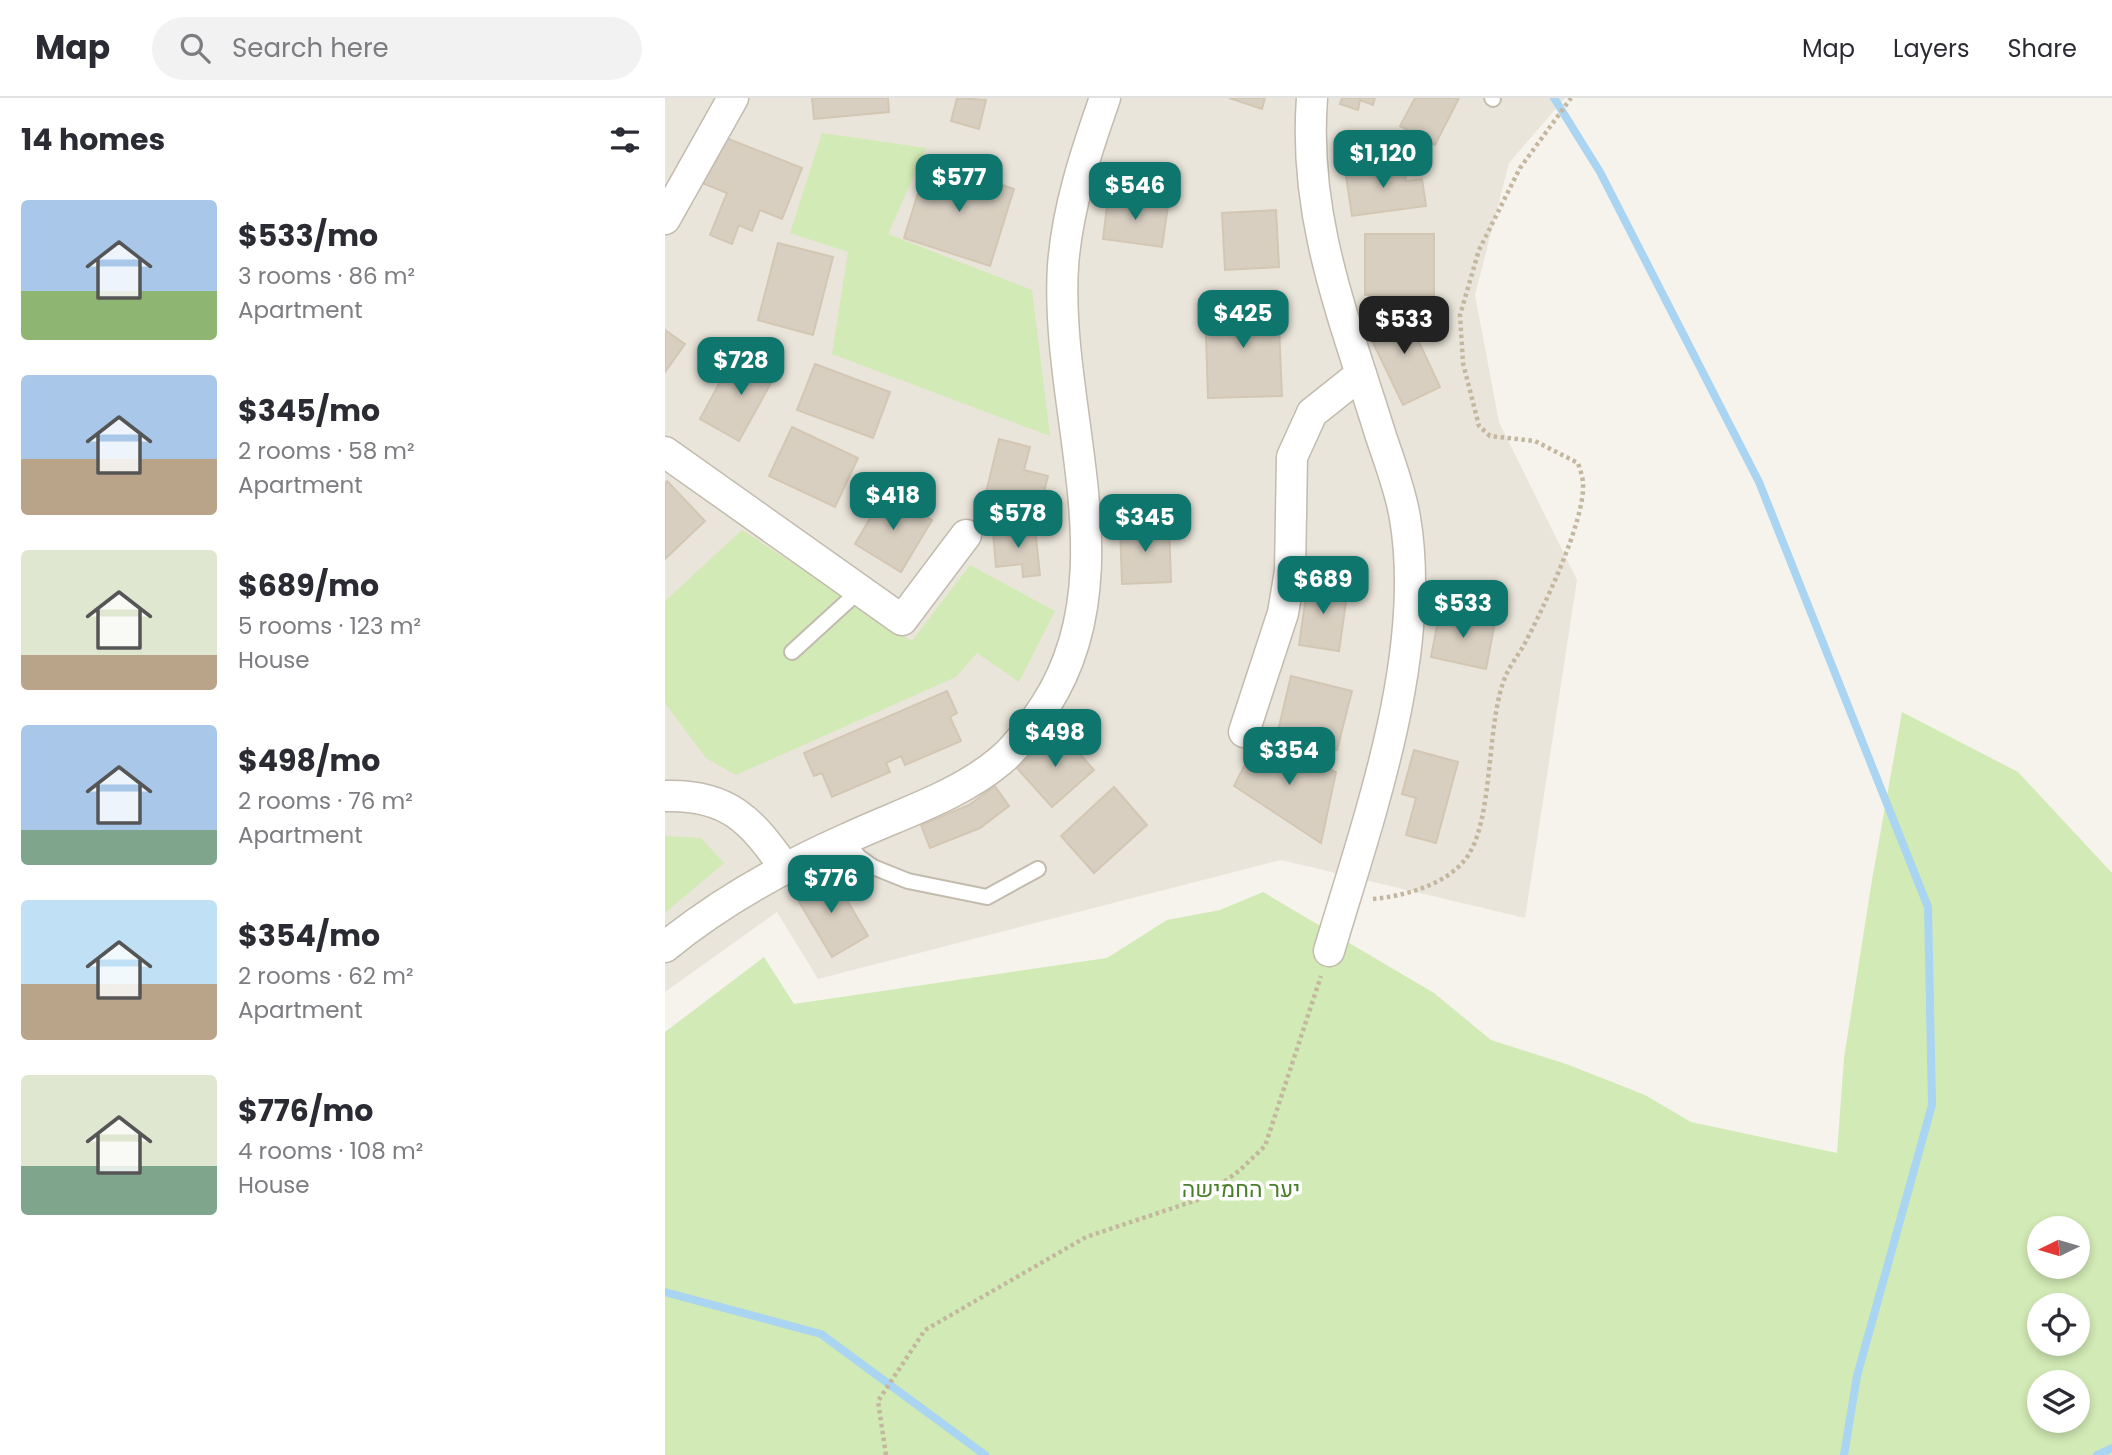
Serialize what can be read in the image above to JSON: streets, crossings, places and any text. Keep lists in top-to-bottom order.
{
  "parks": ["יער החמישה"],
  "north": "left",
  "page": {
    "header": "Map",
    "search": "Search here",
    "nav": ["Map", "Layers", "Share"],
    "heading": "14 homes",
    "price": [
      "$1,120",
      "$577",
      "$546",
      "$425",
      "$533",
      "$728",
      "$418",
      "$578",
      "$345",
      "$689",
      "$533",
      "$498",
      "$354",
      "$776"
    ],
    "list": [
      {
        "name": "$533/mo",
        "note": "3 rooms · 86 m² · Apartment"
      },
      {
        "name": "$345/mo",
        "note": "2 rooms · 58 m² · Apartment"
      },
      {
        "name": "$689/mo",
        "note": "5 rooms · 123 m² · House"
      },
      {
        "name": "$498/mo",
        "note": "2 rooms · 76 m² · Apartment"
      },
      {
        "name": "$354/mo",
        "note": "2 rooms · 62 m² · Apartment"
      },
      {
        "name": "$776/mo",
        "note": "4 rooms · 108 m² · House"
      }
    ]
  }
}
